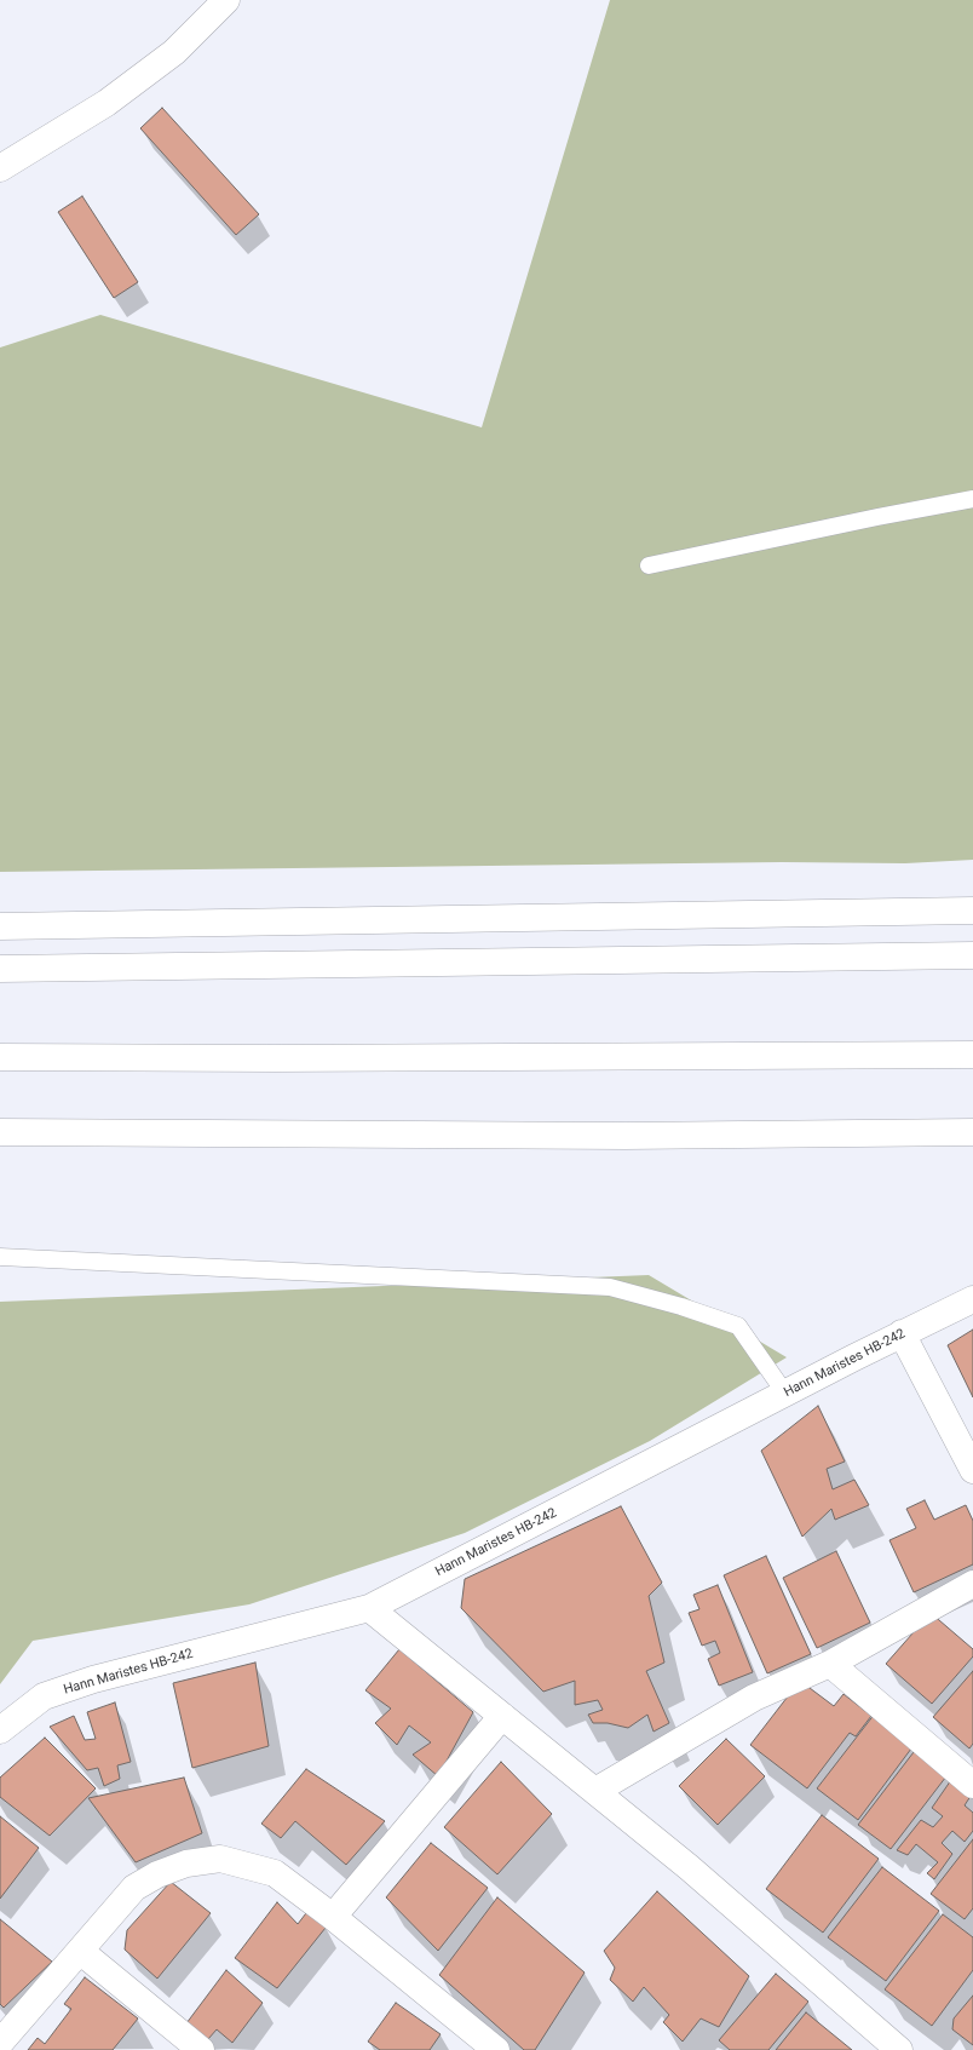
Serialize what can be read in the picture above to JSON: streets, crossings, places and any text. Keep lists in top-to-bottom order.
{
  "streets": {
    "main road": ["Hann Maristes HB-242"]
  }
}
